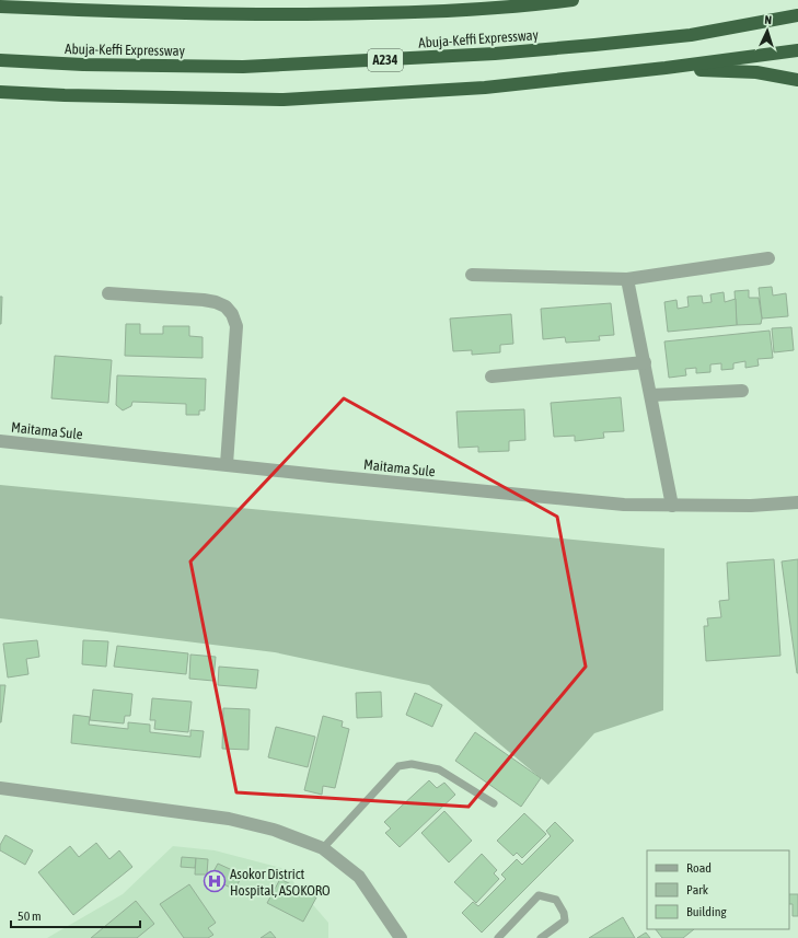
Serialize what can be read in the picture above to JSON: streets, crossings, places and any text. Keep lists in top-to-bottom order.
{
  "streets": {
    "highway": ["Abuja-Keffi Expressway", "A234"],
    "street": ["Maitama Sule"]
  },
  "places": {
    "hospital": ["Asokor District Hospital, ASOKORO"]
  },
  "legend": ["Road", "Park", "Building"],
  "scale_bar": "50 m",
  "north": "top"
}
